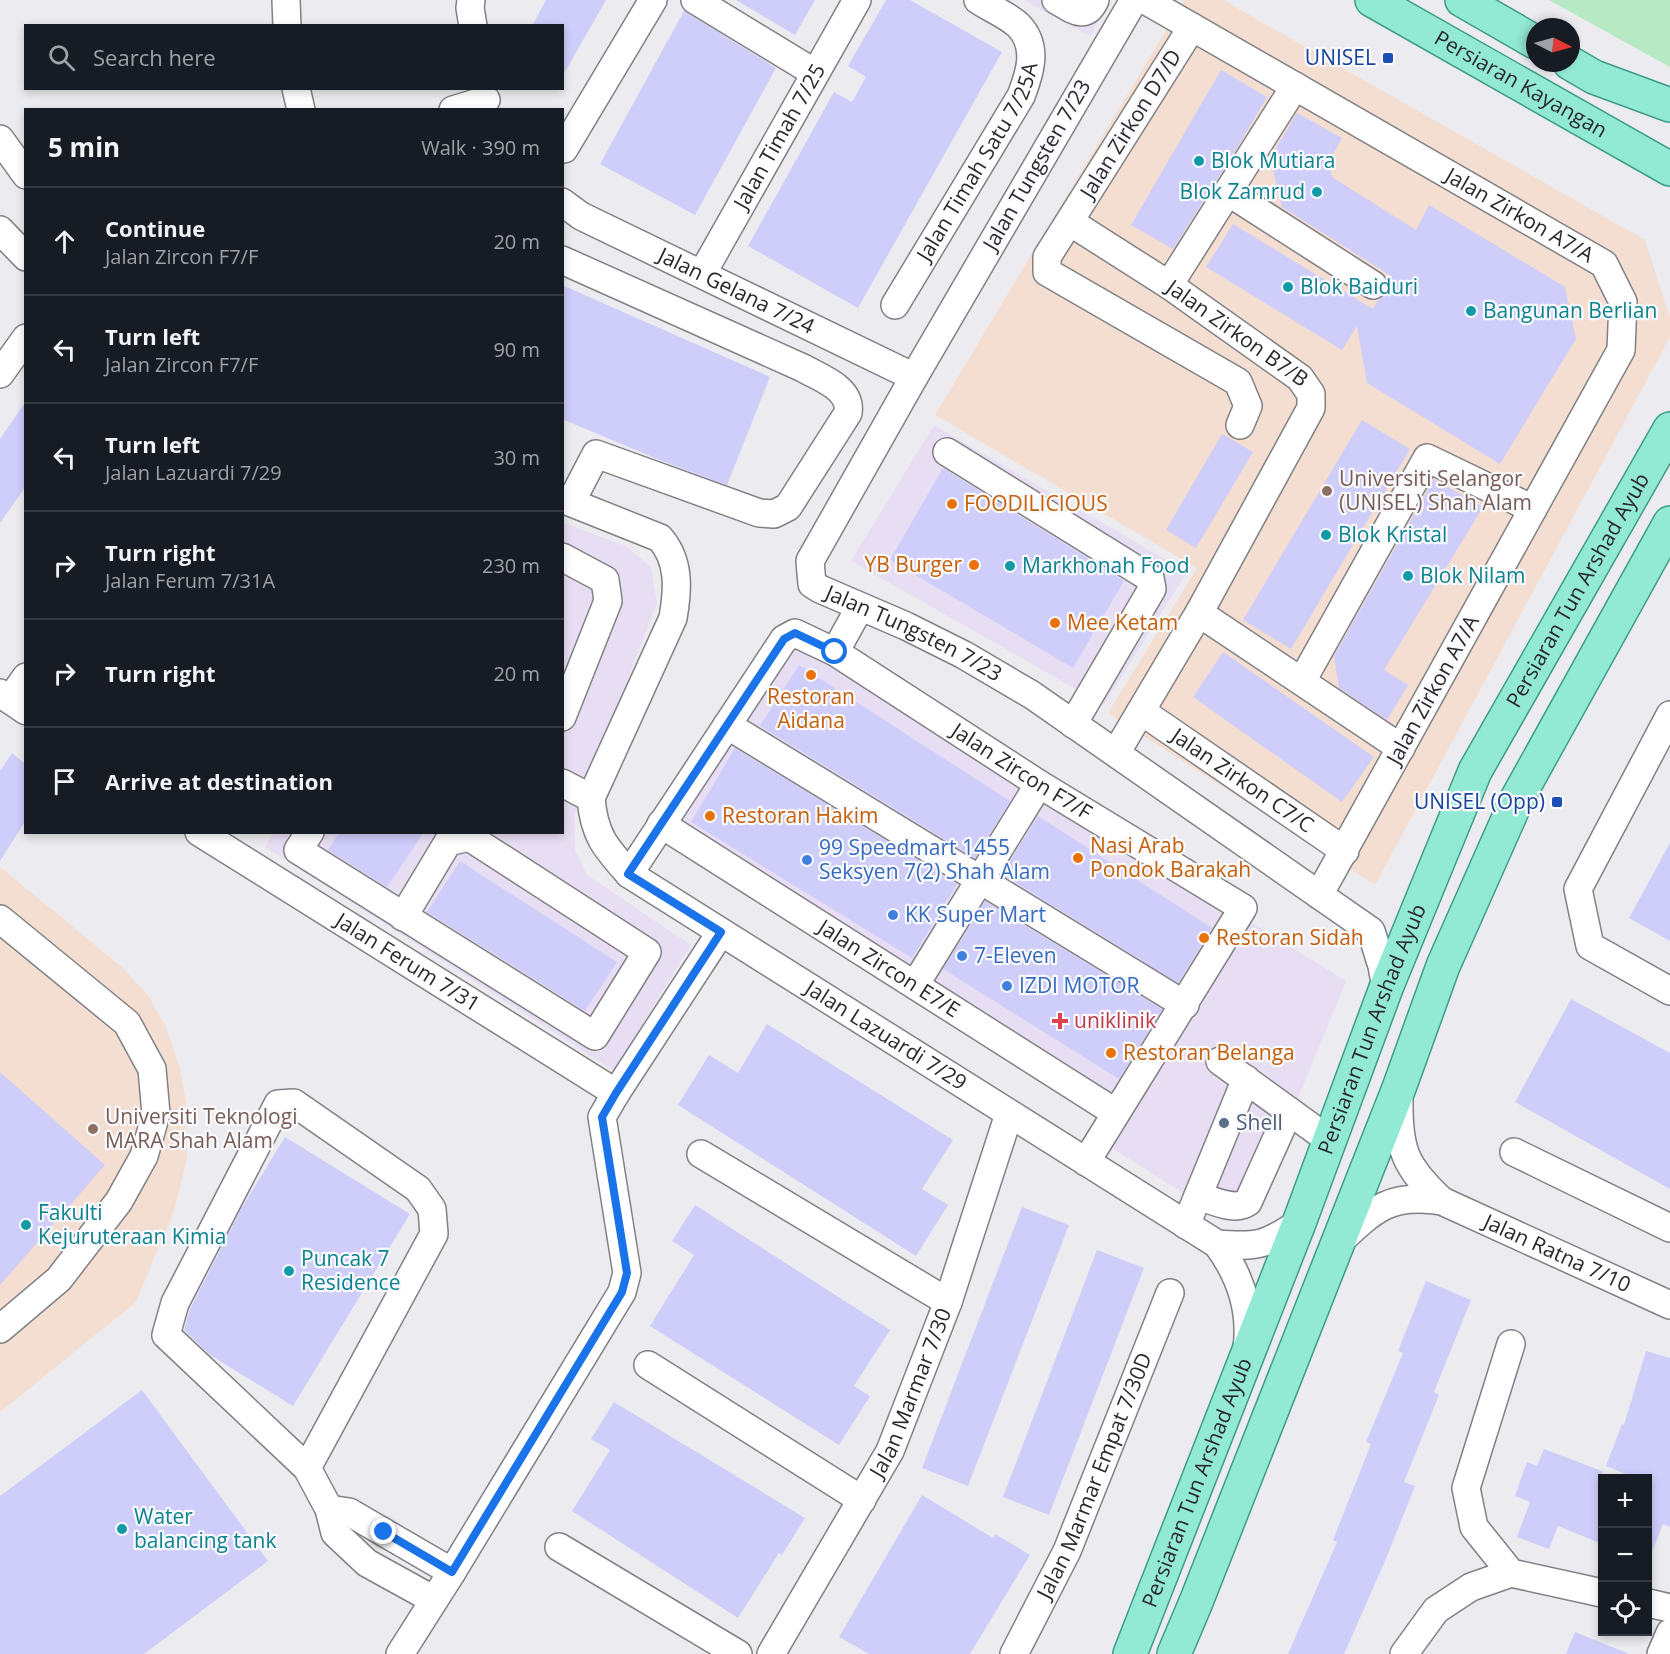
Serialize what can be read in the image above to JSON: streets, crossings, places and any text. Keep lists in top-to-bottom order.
{
  "streets": {
    "main road": ["Persiaran Kayangan", "Persiaran Tun Arshad Ayub"],
    "street": [
      "Jalan Zirkon D7/D",
      "Jalan Timah 7/25",
      "Jalan Timah Satu 7/25A",
      "Jalan Tungsten 7/23",
      "Jalan Zirkon A7/A",
      "Jalan Gelana 7/24",
      "Jalan Zirkon B7/B",
      "Jalan Zircon F7/F",
      "Jalan Zirkon C7/C",
      "Jalan Ferum 7/31",
      "Jalan Zircon E7/E",
      "Jalan Lazuardi 7/29",
      "Jalan Ratna 7/10",
      "Jalan Marmar 7/30",
      "Jalan Marmar Empat 7/30D"
    ]
  },
  "crossings": [
    ["Jalan Zirkon D7/D", "Jalan Zirkon A7/A"],
    ["Jalan Zirkon D7/D", "Jalan Zirkon B7/B"],
    ["Jalan Timah 7/25", "Jalan Gelana 7/24"],
    ["Jalan Tungsten 7/23", "Jalan Zirkon A7/A"],
    ["Jalan Tungsten 7/23", "Jalan Gelana 7/24"],
    ["Jalan Tungsten 7/23", "Jalan Zirkon B7/B"],
    ["Jalan Zirkon A7/A", "Jalan Zirkon C7/C"],
    ["Jalan Zirkon B7/B", "Jalan Zirkon C7/C"],
    ["Persiaran Tun Arshad Ayub", "Jalan Ratna 7/10"],
    ["Jalan Zircon F7/F", "Jalan Zircon E7/E"],
    ["Jalan Zircon F7/F", "Jalan Lazuardi 7/29"],
    ["Jalan Lazuardi 7/29", "Jalan Marmar 7/30"]
  ],
  "places": {
    "transit": ["UNISEL", "UNISEL (Opp)"],
    "other": [
      "Blok Mutiara",
      "Blok Zamrud",
      "Blok Baiduri",
      "Bangunan Berlian",
      "Universiti Selangor (UNISEL) Shah Alam",
      "FOODILICIOUS",
      "Blok Kristal",
      "YB Burger",
      "Markhonah Food",
      "Blok Nilam",
      "Mee Ketam",
      "Restoran Aidana",
      "Restoran Hakim",
      "Nasi Arab Pondok Barakah",
      "99 Speedmart 1455 Seksyen 7(2) Shah Alam",
      "KK Super Mart",
      "Restoran Sidah",
      "7-Eleven",
      "IZDI MOTOR",
      "Restoran Belanga",
      "Shell",
      "Universiti Teknologi MARA Shah Alam",
      "Fakulti Kejuruteraan Kimia",
      "Puncak 7 Residence",
      "Water balancing tank"
    ],
    "health": ["uniklinik"]
  },
  "north": "right",
  "page": {
    "search": "Search here",
    "heading": ["5 min", "Walk · 390 m"],
    "list": [
      ["Continue", "Jalan Zircon F7/F", "20 m"],
      ["Turn left", "Jalan Zircon F7/F", "90 m"],
      ["Turn left", "Jalan Lazuardi 7/29", "30 m"],
      ["Turn right", "Jalan Ferum 7/31A", "230 m"],
      ["Turn right", "20 m"],
      "Arrive at destination"
    ],
    "map_buttons": ["+", "−"]
  }
}
